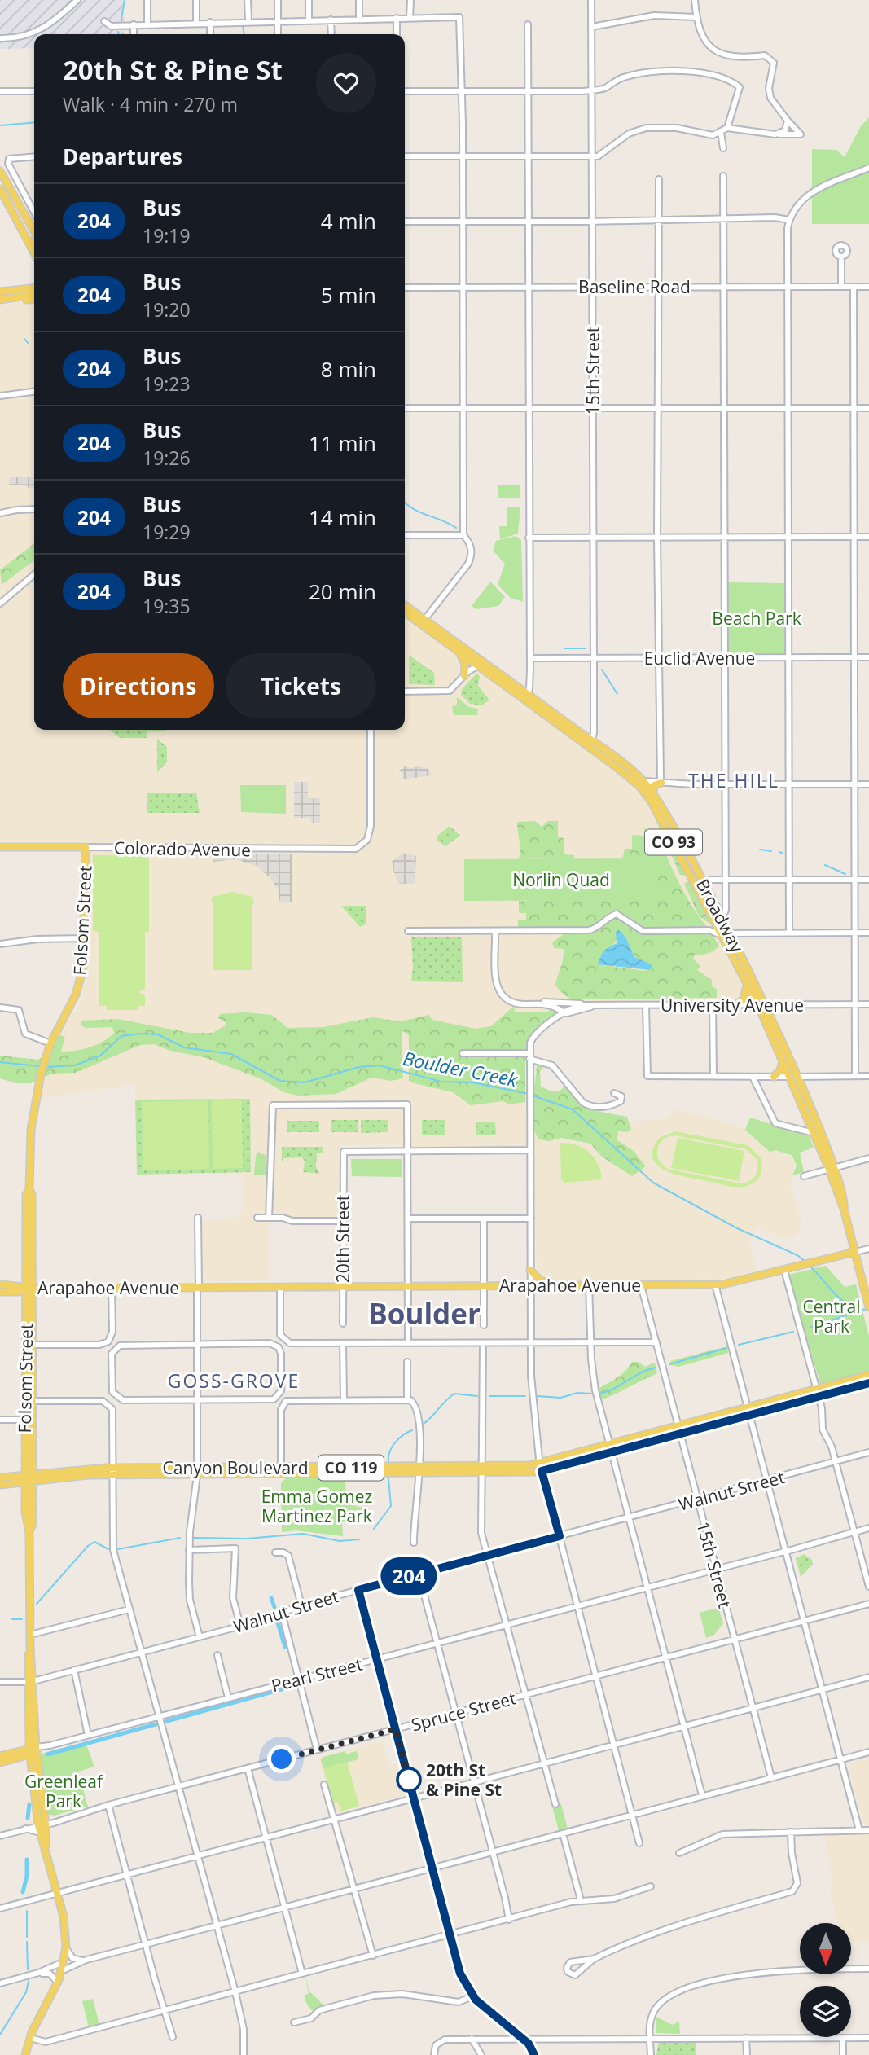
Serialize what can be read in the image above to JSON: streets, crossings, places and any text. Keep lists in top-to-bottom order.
{
  "streets": {
    "main road": [
      "CO 93",
      "Colorado Avenue",
      "Broadway",
      "Folsom Street",
      "Arapahoe Avenue",
      "Canyon Boulevard",
      "CO 119",
      "Pearl Street"
    ],
    "street": [
      "Baseline Road",
      "15th Street",
      "Euclid Avenue",
      "University Avenue",
      "20th Street",
      "Walnut Street",
      "Spruce Street"
    ]
  },
  "crossings": [
    ["Baseline Road", "15th Street"],
    ["15th Street", "Euclid Avenue"],
    ["15th Street", "Broadway"],
    ["15th Street", "Arapahoe Avenue"],
    ["15th Street", "Canyon Boulevard"],
    ["15th Street", "Walnut Street"],
    ["15th Street", "Pearl Street"],
    ["15th Street", "Spruce Street"],
    ["Colorado Avenue", "Folsom Street"],
    ["Broadway", "University Avenue"],
    ["Broadway", "Arapahoe Avenue"],
    ["Folsom Street", "Arapahoe Avenue"],
    ["Folsom Street", "Canyon Boulevard"],
    ["Folsom Street", "Walnut Street"],
    ["Folsom Street", "Pearl Street"],
    ["Folsom Street", "Spruce Street"],
    ["20th Street", "Arapahoe Avenue"]
  ],
  "districts": ["THE HILL", "Boulder", "GOSS-GROVE"],
  "water": ["Boulder Creek"],
  "parks": [
    "Beach Park",
    "Norlin Quad",
    "Central Park",
    "Emma Gomez Martinez Park",
    "Greenleaf Park"
  ],
  "places": ["20th St & Pine St"],
  "lines": ["bus line 204"],
  "north": "bottom",
  "page": {
    "on_map": "204",
    "heading": [
      ["20th St & Pine St", "Walk · 4 min · 270 m"],
      "Departures"
    ],
    "list": [
      {
        "mark": "204",
        "name": "Bus",
        "note": "19:19",
        "value": "4 min"
      },
      {
        "mark": "204",
        "name": "Bus",
        "note": "19:20",
        "value": "5 min"
      },
      {
        "mark": "204",
        "name": "Bus",
        "note": "19:23",
        "value": "8 min"
      },
      {
        "mark": "204",
        "name": "Bus",
        "note": "19:26",
        "value": "11 min"
      },
      {
        "mark": "204",
        "name": "Bus",
        "note": "19:29",
        "value": "14 min"
      },
      {
        "mark": "204",
        "name": "Bus",
        "note": "19:35",
        "value": "20 min"
      }
    ],
    "buttons": ["Directions", "Tickets"]
  }
}
